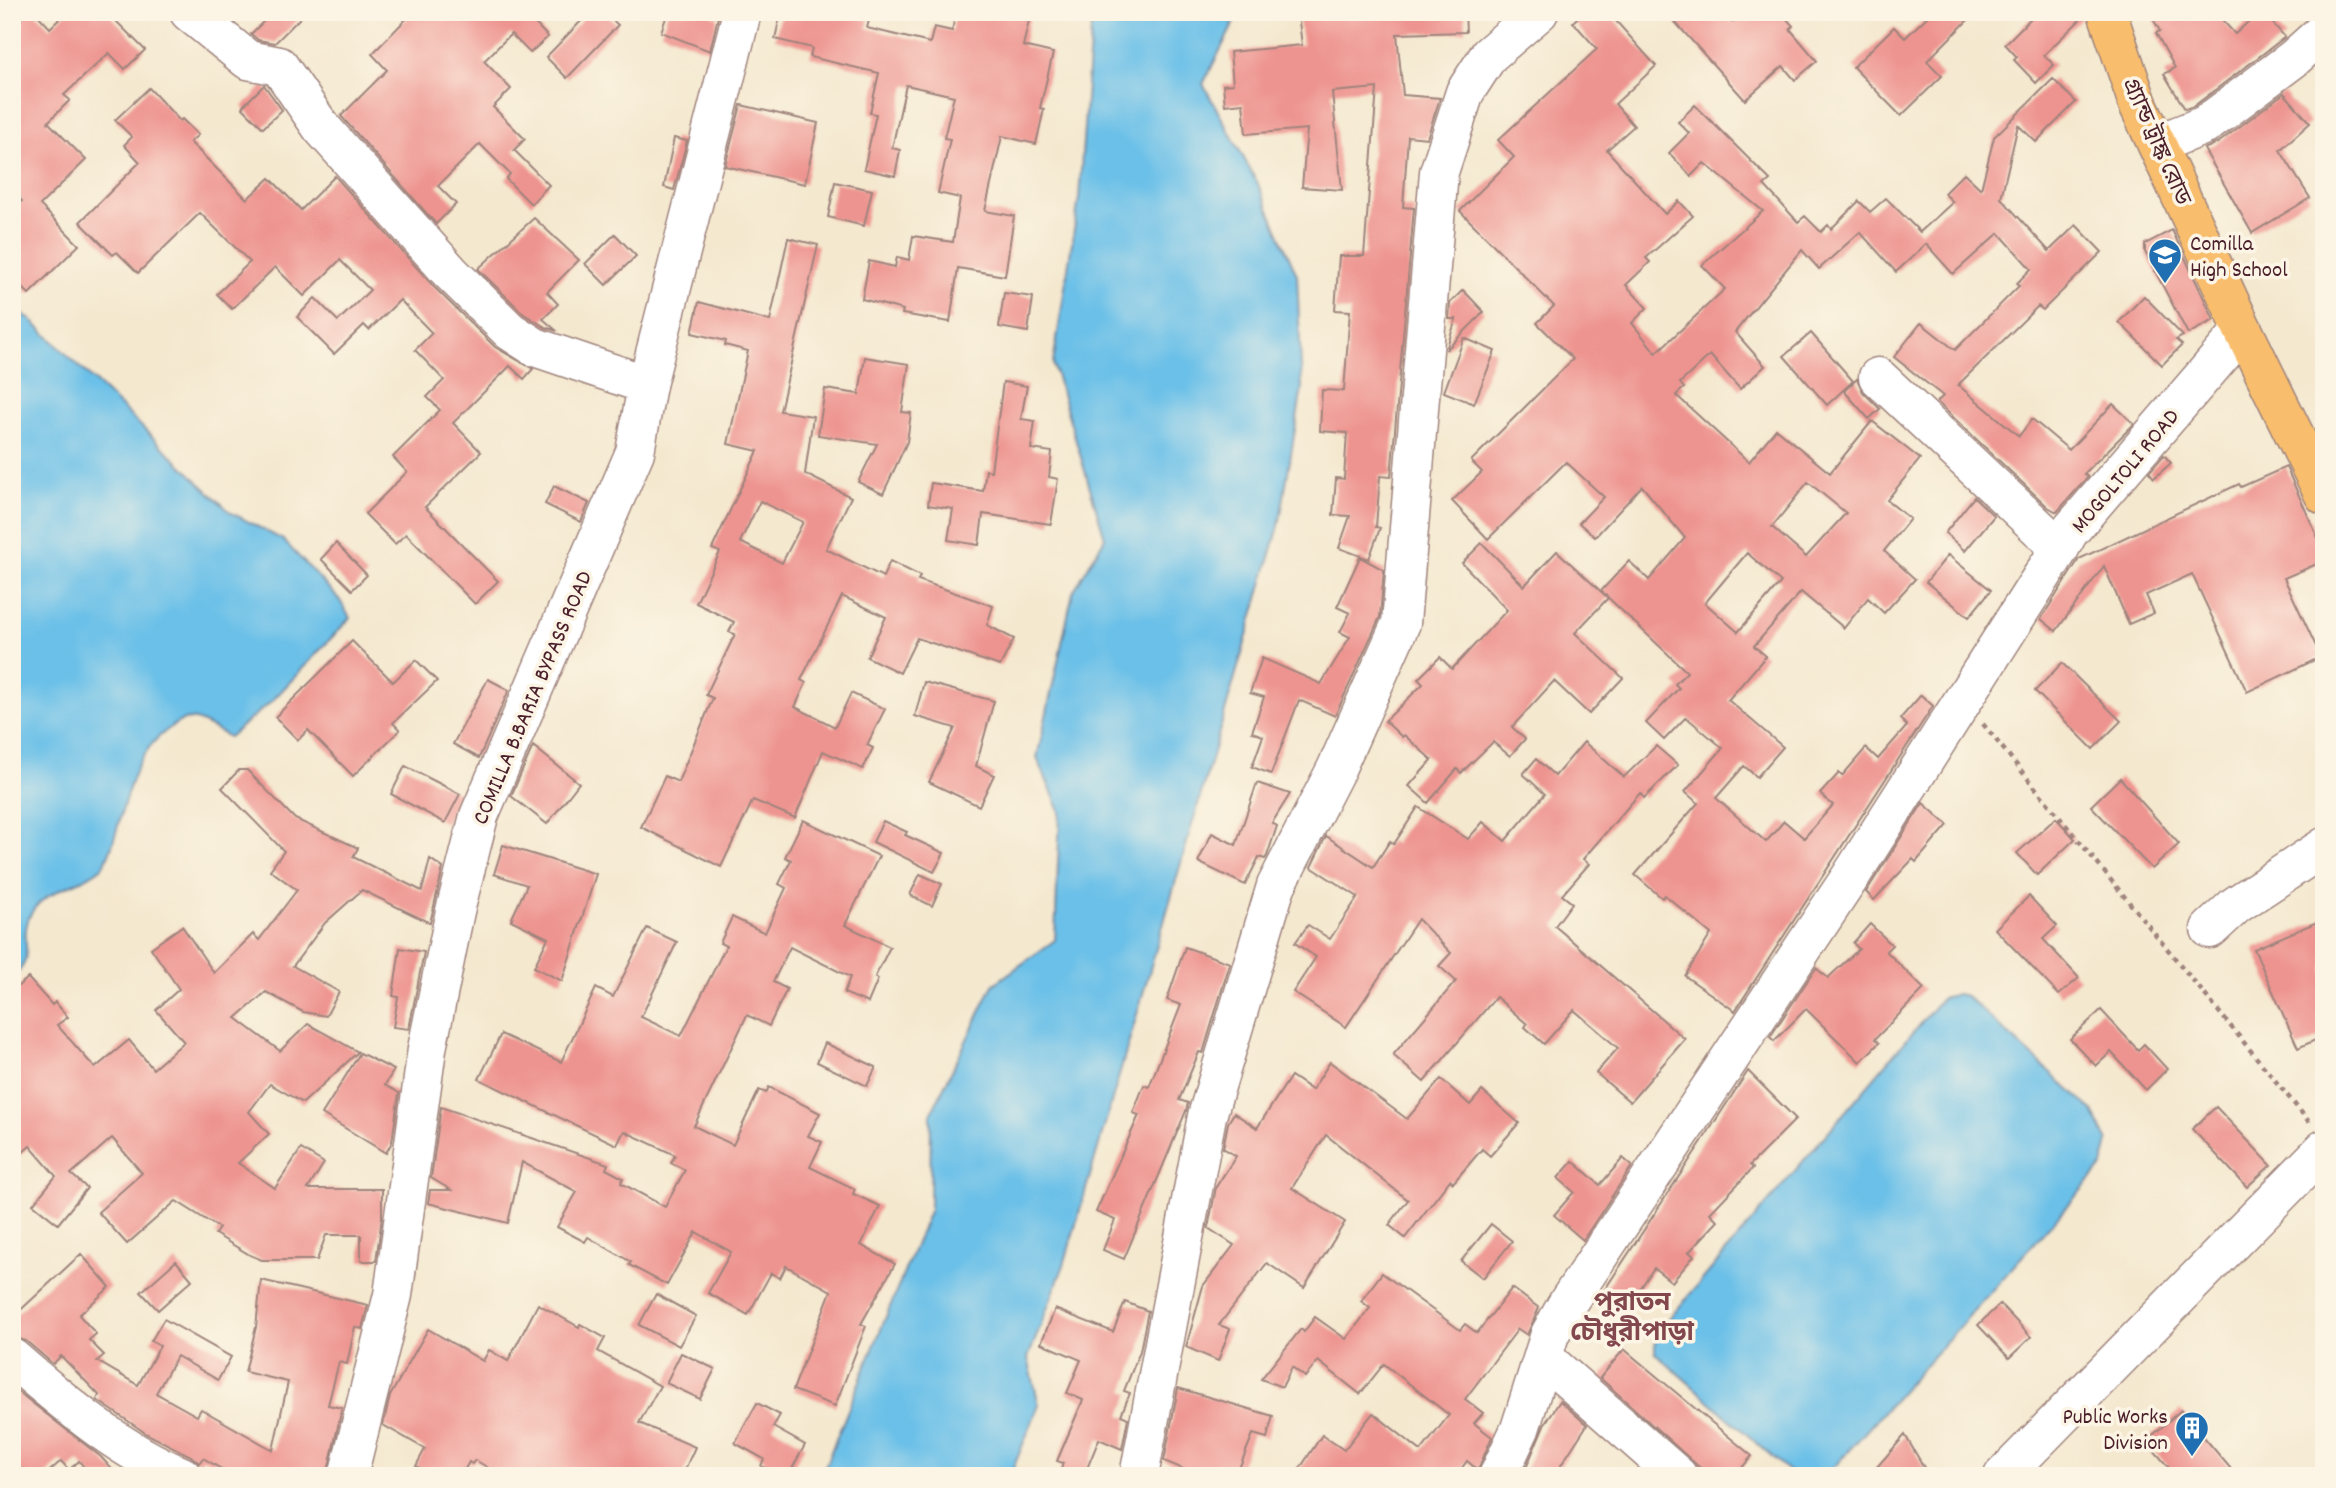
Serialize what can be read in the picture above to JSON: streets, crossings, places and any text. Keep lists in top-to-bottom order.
{
  "streets": {
    "highway": ["গ্র্যান্ড ট্রাঙ্ক রোড"],
    "street": ["MOGOLTOLI ROAD", "COMILLA B.BARIA BYPASS ROAD"]
  },
  "crossings": [
    ["গ্র্যান্ড ট্রাঙ্ক রোড", "MOGOLTOLI ROAD"]
  ],
  "districts": ["পুরাতন চৌধুরীপাড়া"],
  "places": {
    "school or university": ["Comilla High School"],
    "building": ["Public Works Division"]
  }
}
